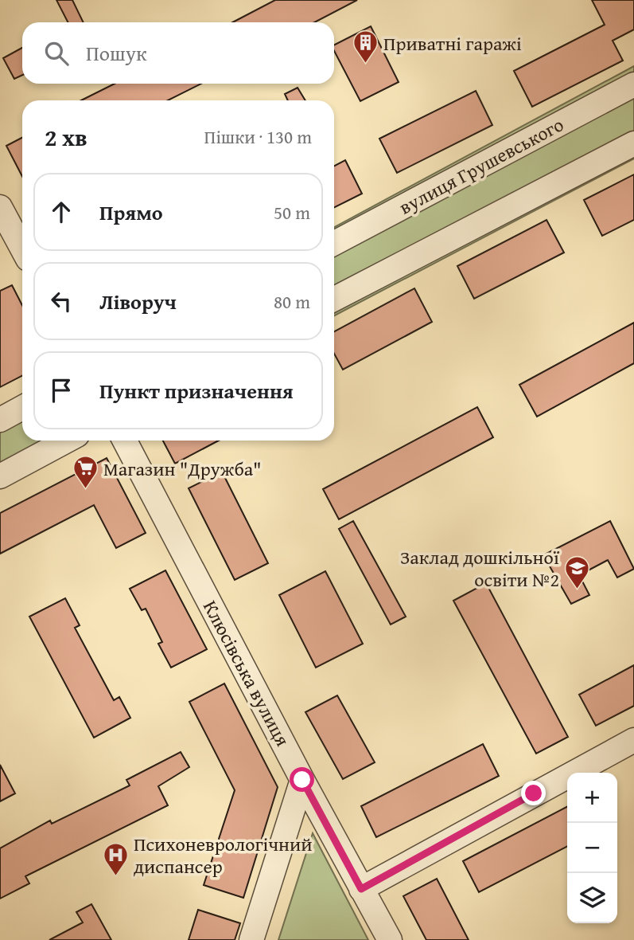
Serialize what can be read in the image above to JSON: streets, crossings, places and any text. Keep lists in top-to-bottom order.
{
  "streets": {
    "street": ["вулиця Грушевського", "Клюсівська вулиця"]
  },
  "places": {
    "building": ["Приватні гаражі"],
    "supermarket": ["Магазин \"Дружба\""],
    "school or university": ["Заклад дошкільної освіти №2"],
    "hospital": ["Психоневрологічний диспансер"]
  },
  "page": {
    "search": "Пошук",
    "heading": ["2 хв", "Пішки · 130 m"],
    "list": [
      ["Прямо", "50 m"],
      ["Ліворуч", "80 m"],
      "Пункт призначення"
    ],
    "map_buttons": ["+", "−"]
  }
}
